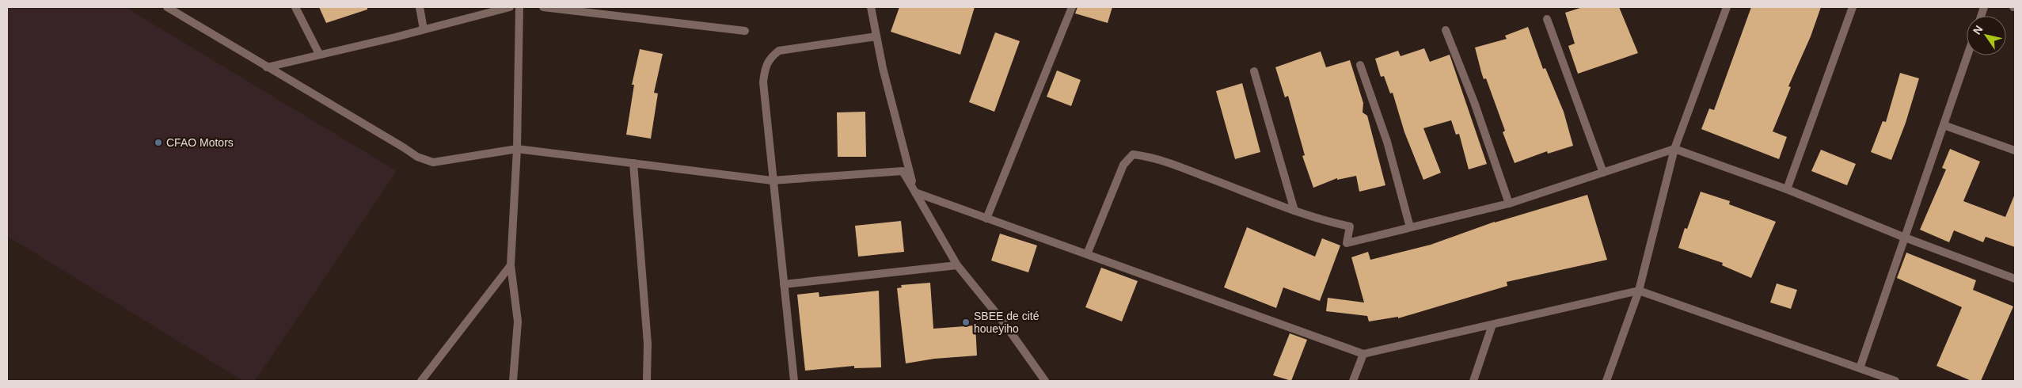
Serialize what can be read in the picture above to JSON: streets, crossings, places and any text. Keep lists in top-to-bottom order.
{
  "places": ["CFAO Motors", "SBEE de cité houeyiho"],
  "north": "top left"
}
